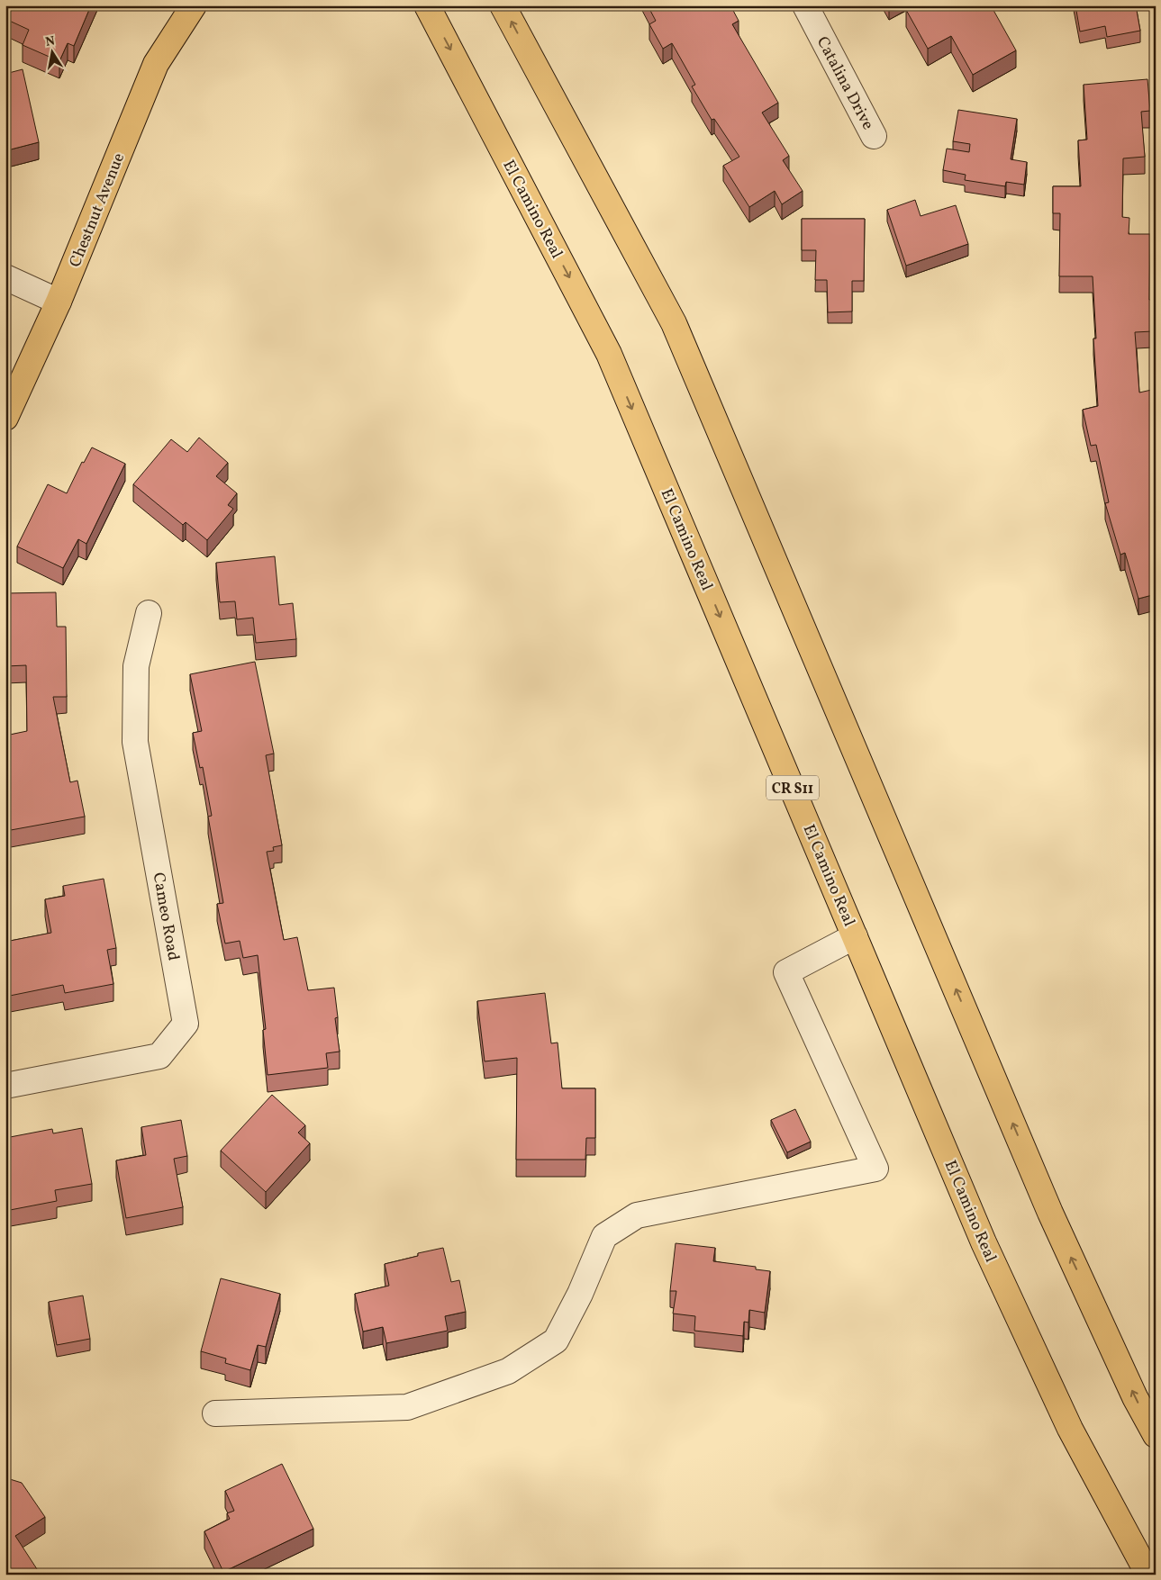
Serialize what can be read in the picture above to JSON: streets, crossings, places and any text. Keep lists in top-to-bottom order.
{
  "streets": {
    "main road": ["El Camino Real", "Chestnut Avenue", "CR S11"],
    "street": ["Catalina Drive", "Cameo Road"]
  },
  "north": "top"
}
